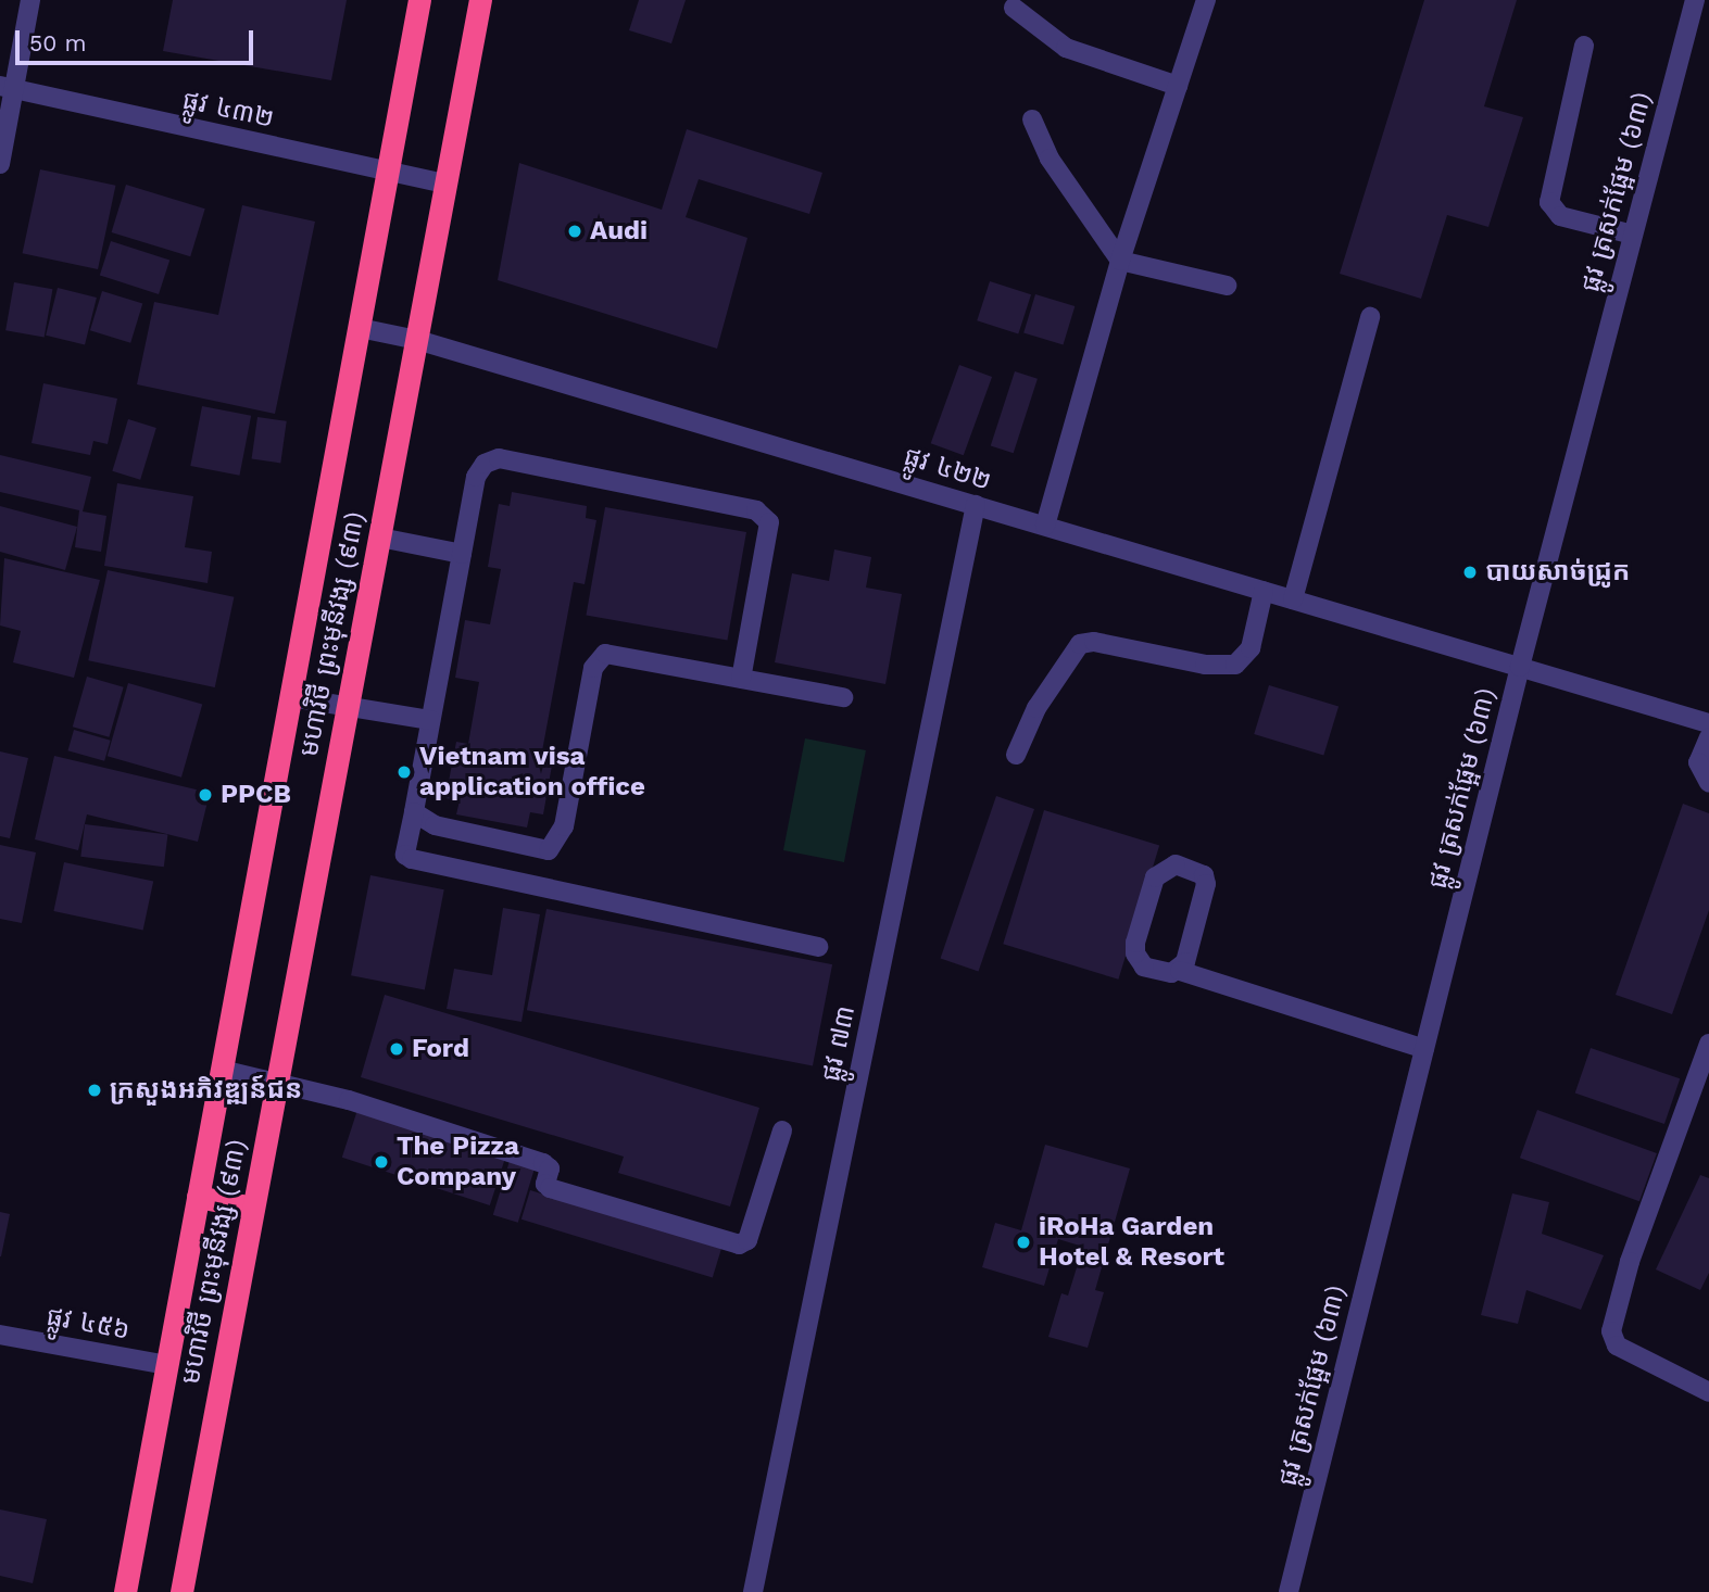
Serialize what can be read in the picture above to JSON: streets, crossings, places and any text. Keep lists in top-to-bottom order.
{
  "streets": {
    "highway": ["មហាវិថី ព្រះមុនីវង្ស (៩៣)"],
    "street": [
      "ផ្លូវ ៤៣២",
      "ផ្លូវ ត្រសក់ផ្អែម (៦៣)",
      "ផ្លូវ ៤២២",
      "ផ្លូវ ៧៣",
      "ផ្លូវ ៤៥៦"
    ]
  },
  "crossings": [
    ["ផ្លូវ ៤៣២", "មហាវិថី ព្រះមុនីវង្ស (៩៣)"],
    ["ផ្លូវ ត្រសក់ផ្អែម (៦៣)", "ផ្លូវ ៤២២"],
    ["ផ្លូវ ៤២២", "មហាវិថី ព្រះមុនីវង្ស (៩៣)"],
    ["ផ្លូវ ៤២២", "ផ្លូវ ៧៣"],
    ["មហាវិថី ព្រះមុនីវង្ស (៩៣)", "ផ្លូវ ៤៥៦"]
  ],
  "places": [
    "Audi",
    "បាយសាច់ជ្រូក",
    "Vietnam visa application office",
    "PPCB",
    "Ford",
    "ក្រសួងអភិវឌ្ឍន៍ជន",
    "The Pizza Company",
    "iRoHa Garden Hotel & Resort"
  ],
  "scale_bar": "50 m"
}
